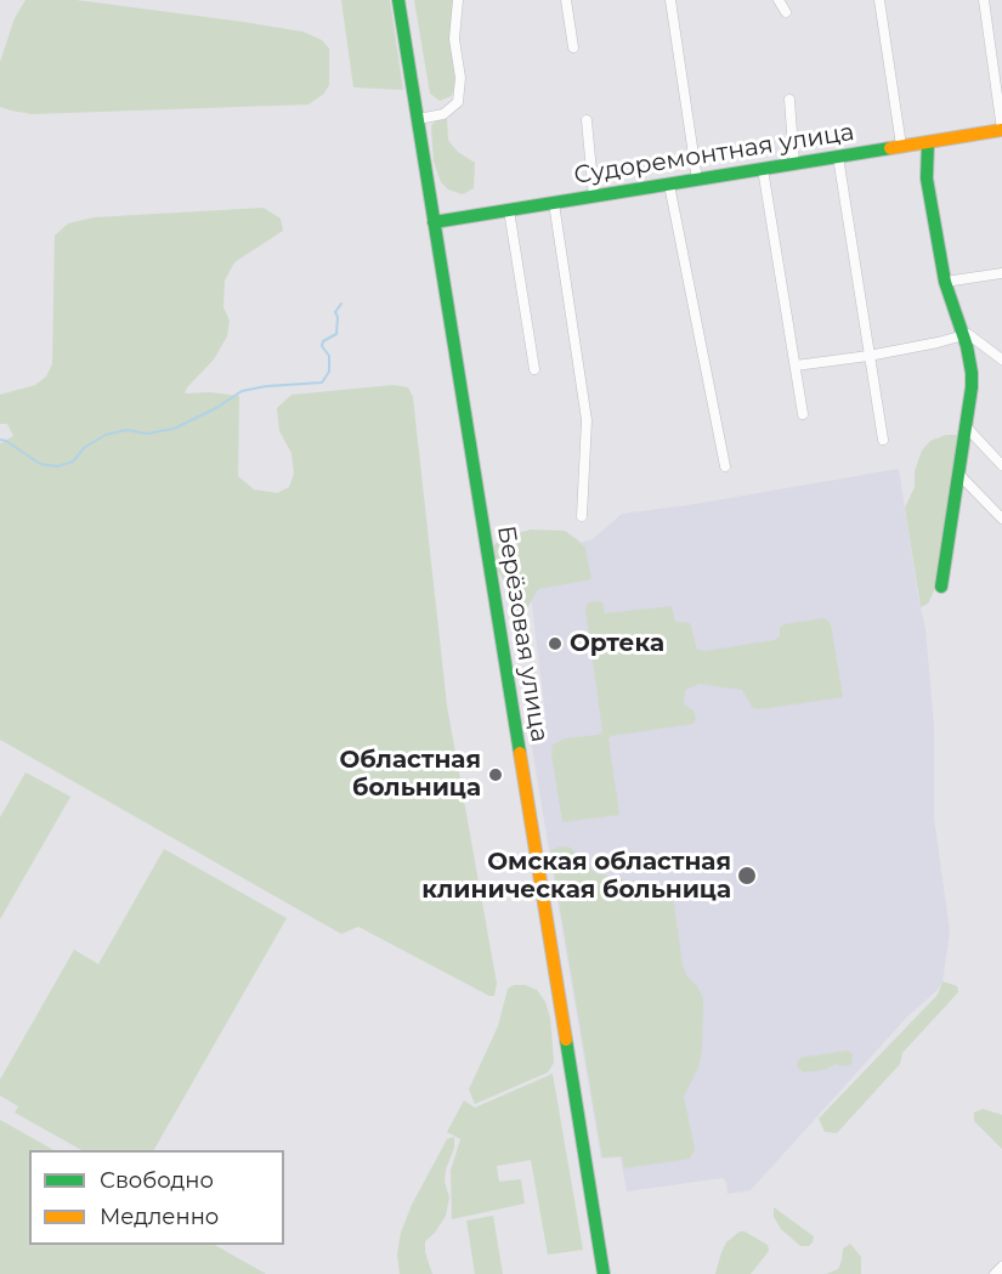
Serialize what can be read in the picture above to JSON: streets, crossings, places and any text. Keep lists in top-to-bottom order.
{
  "streets": {
    "main road": ["Судоремонтная улица", "Берёзовая улица"]
  },
  "crossings": [
    ["Судоремонтная улица", "Берёзовая улица"]
  ],
  "places": ["Ортека", "Областная больница", "Омская областная клиническая больница"],
  "legend": ["Свободно", "Медленно"]
}
